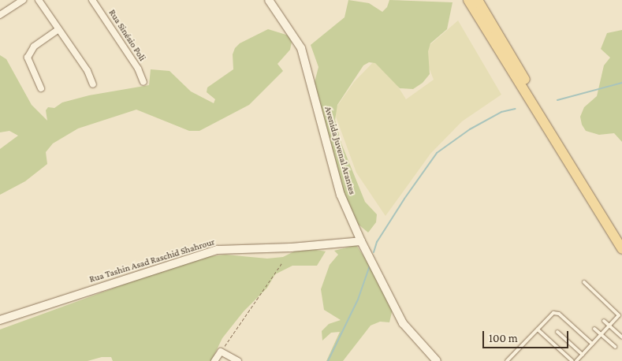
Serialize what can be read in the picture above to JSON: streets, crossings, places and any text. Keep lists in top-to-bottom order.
{
  "streets": {
    "street": ["Rua Sinésio Poli", "Avenida Juvenal Arantes", "Rua Tashin Asad Raschid Shahrour"]
  },
  "crossings": [
    ["Avenida Juvenal Arantes", "Rua Tashin Asad Raschid Shahrour"]
  ],
  "scale_bar": "100 m"
}
